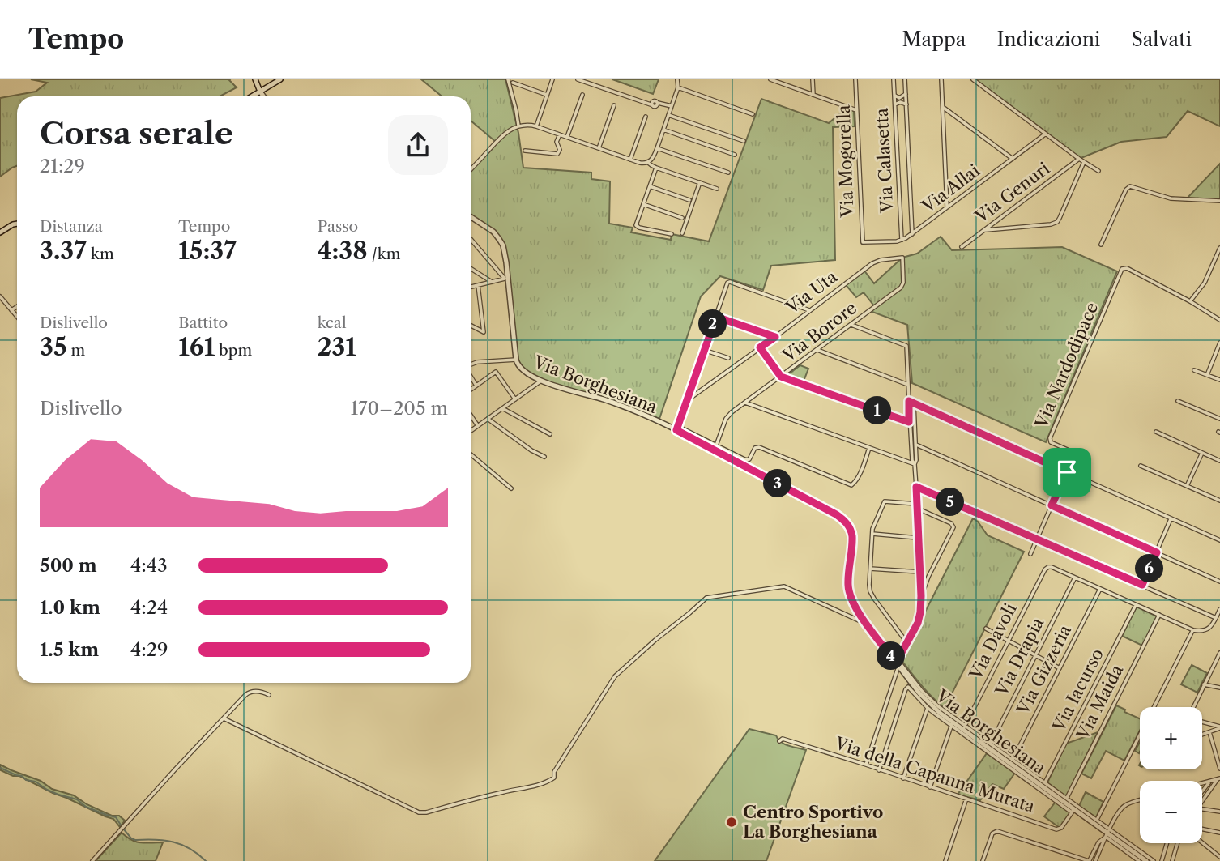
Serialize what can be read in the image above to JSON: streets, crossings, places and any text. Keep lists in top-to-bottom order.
{
  "streets": {
    "street": [
      "Via Calasetta",
      "Via Mogorella",
      "Via Allai",
      "Via Genuri",
      "Via Uta",
      "Via Borore",
      "Via Nardodipace",
      "Via Borghesiana",
      "Via Davoli",
      "Via Drapia",
      "Via Gizzeria",
      "Via Iacurso",
      "Via Maida",
      "Via della Capanna Murata"
    ]
  },
  "crossings": [
    ["Via Calasetta", "Via Allai"],
    ["Via Mogorella", "Via Allai"],
    ["Via Uta", "Via Borore"],
    ["Via Borghesiana", "Via Davoli"],
    ["Via Borghesiana", "Via Drapia"],
    ["Via Borghesiana", "Via Gizzeria"],
    ["Via Borghesiana", "Via Iacurso"],
    ["Via Borghesiana", "Via Maida"],
    ["Via Borghesiana", "Via della Capanna Murata"],
    ["Via Davoli", "Via Drapia"]
  ],
  "places": ["Centro Sportivo La Borghesiana"],
  "page": {
    "header": "Tempo",
    "nav": ["Mappa", "Indicazioni", "Salvati"],
    "heading": ["Corsa serale", "21:29"],
    "stats": [
      ["Distanza", "3.37 km"],
      ["Tempo", "15:37"],
      ["Passo", "4:38 /km"],
      ["Dislivello", "35 m"],
      ["Battito", "161 bpm"],
      ["kcal", "231"]
    ],
    "pins": [
      "2",
      "1",
      "3",
      "5",
      "6",
      "4"
    ],
    "chart": ["Dislivello", "170–205 m"],
    "list": [
      {
        "name": "500 m",
        "note": "4:43"
      },
      {
        "name": "1.0 km",
        "note": "4:24"
      },
      {
        "name": "1.5 km",
        "note": "4:29"
      }
    ],
    "map_buttons": ["+", "−"]
  }
}
